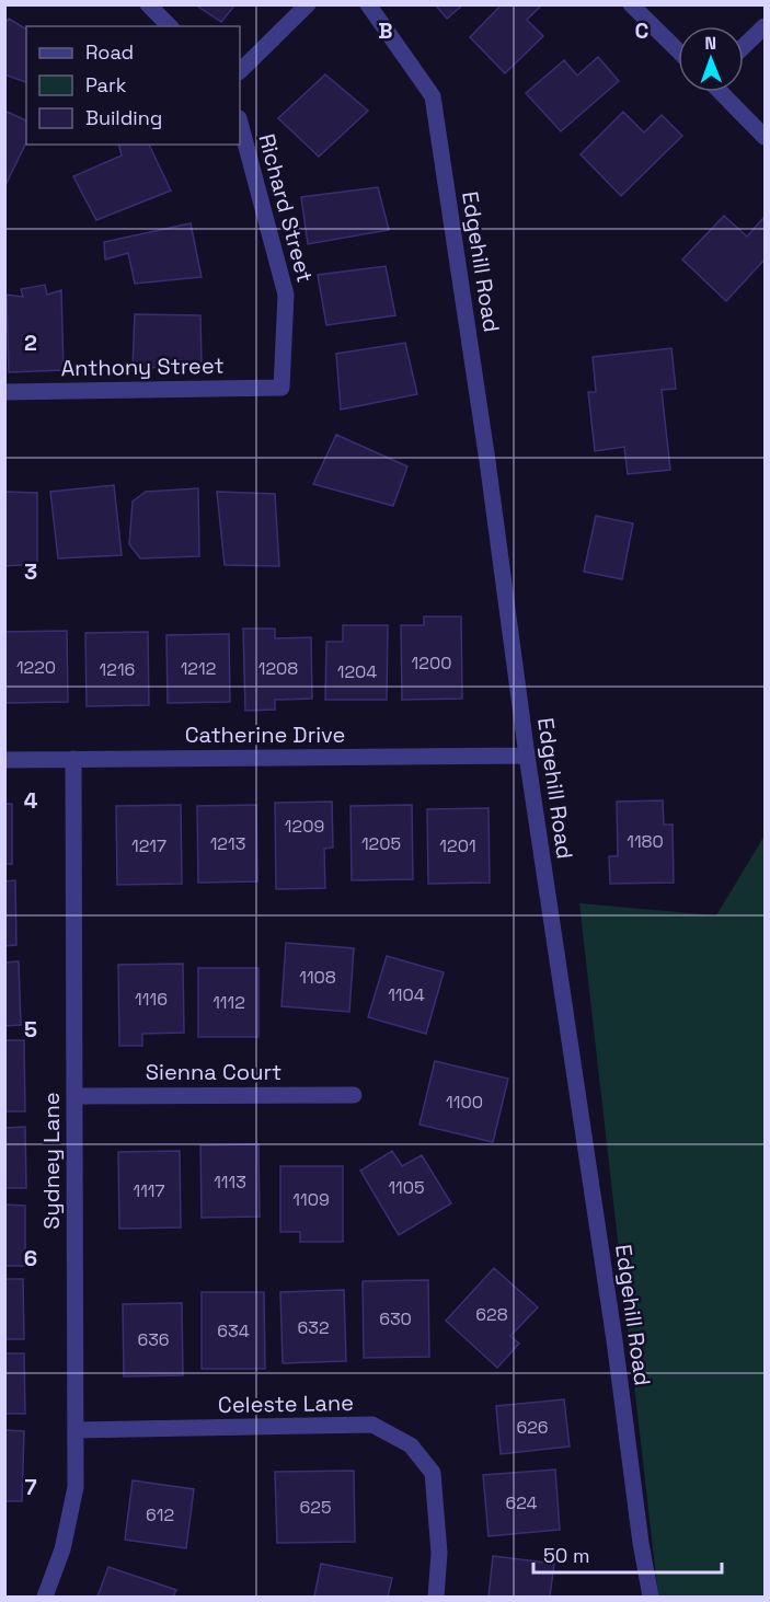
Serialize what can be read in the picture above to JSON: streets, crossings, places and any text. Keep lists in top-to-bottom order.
{
  "streets": {
    "street": [
      "Richard Street",
      "Edgehill Road",
      "Anthony Street",
      "Catherine Drive",
      "Sienna Court",
      "Sydney Lane",
      "Celeste Lane"
    ]
  },
  "crossings": [
    ["Richard Street", "Anthony Street"],
    ["Edgehill Road", "Catherine Drive"],
    ["Catherine Drive", "Sydney Lane"],
    ["Sienna Court", "Sydney Lane"],
    ["Sydney Lane", "Celeste Lane"]
  ],
  "house_numbers": [
    "1200",
    "1220",
    "1212",
    "1208",
    "1216",
    "1204",
    "1209",
    "1180",
    "1213",
    "1205",
    "1217",
    "1201",
    "1108",
    "1104",
    "1116",
    "1112",
    "1100",
    "1113",
    "1105",
    "1117",
    "1109",
    "628",
    "630",
    "632",
    "634",
    "636",
    "626",
    "624",
    "625",
    "612"
  ],
  "legend": ["Road", "Park", "Building"],
  "scale_bar": "50 m",
  "north": "top",
  "grid": {
    "columns": ["B", "C"],
    "rows": [
      "2",
      "3",
      "4",
      "5",
      "6",
      "7"
    ]
  }
}
